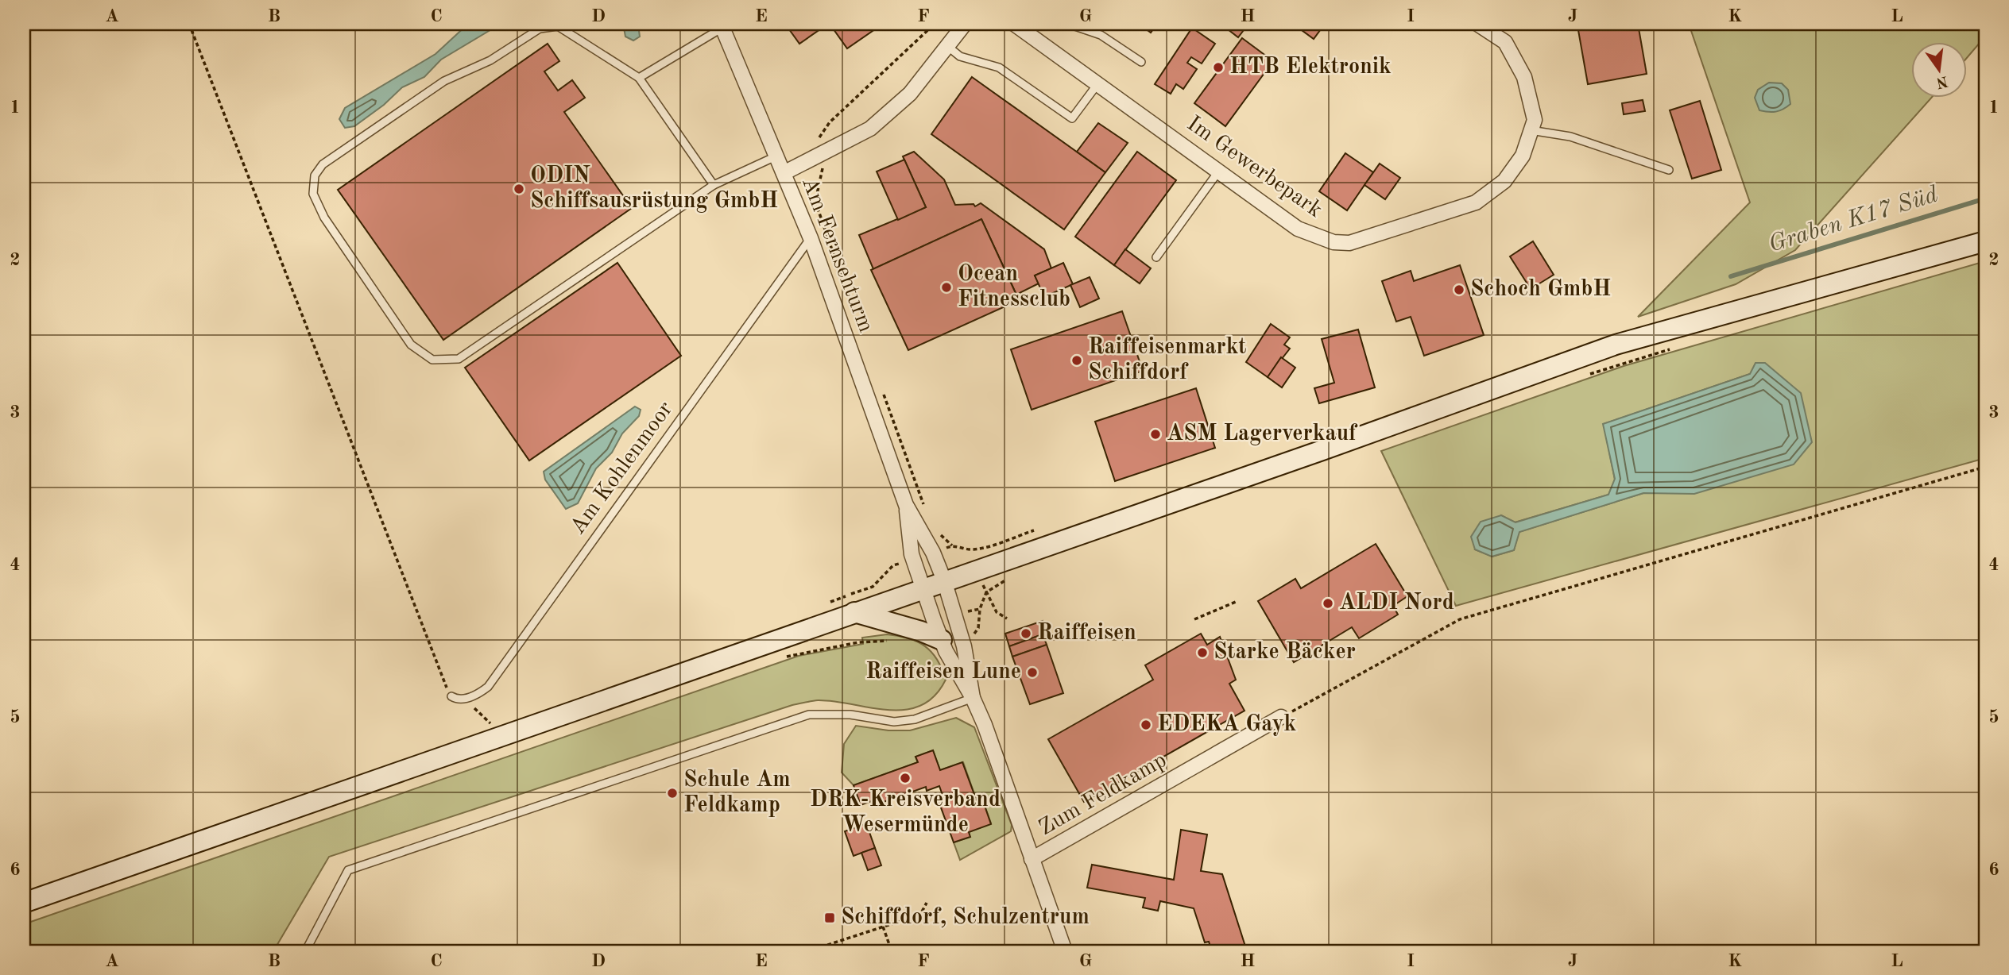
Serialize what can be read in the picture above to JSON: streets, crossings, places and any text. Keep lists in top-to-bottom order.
{
  "streets": {
    "street": ["Im Gewerbepark", "Am Fernsehturm", "Zum Feldkamp"],
    "lane": ["Am Kohlenmoor"]
  },
  "crossings": [
    ["Am Fernsehturm", "Am Kohlenmoor"],
    ["Am Fernsehturm", "Zum Feldkamp"]
  ],
  "water": ["Graben K17 Süd"],
  "places": {
    "other": [
      "HTB Elektronik",
      "ODIN Schiffsausrüstung GmbH",
      "Ocean Fitnessclub",
      "Schoch GmbH",
      "Raiffeisenmarkt Schiffdorf",
      "ASM Lagerverkauf",
      "ALDI Nord",
      "Raiffeisen",
      "Starke Bäcker",
      "Raiffeisen Lune",
      "EDEKA Gayk",
      "DRK-Kreisverband Wesermünde",
      "Schule Am Feldkamp"
    ],
    "transit": ["Schiffdorf, Schulzentrum"]
  },
  "north": "bottom",
  "grid": {
    "columns": [
      "A",
      "B",
      "C",
      "D",
      "E",
      "F",
      "G",
      "H",
      "I",
      "J",
      "K",
      "L"
    ],
    "rows": [
      "1",
      "2",
      "3",
      "4",
      "5",
      "6"
    ]
  }
}
